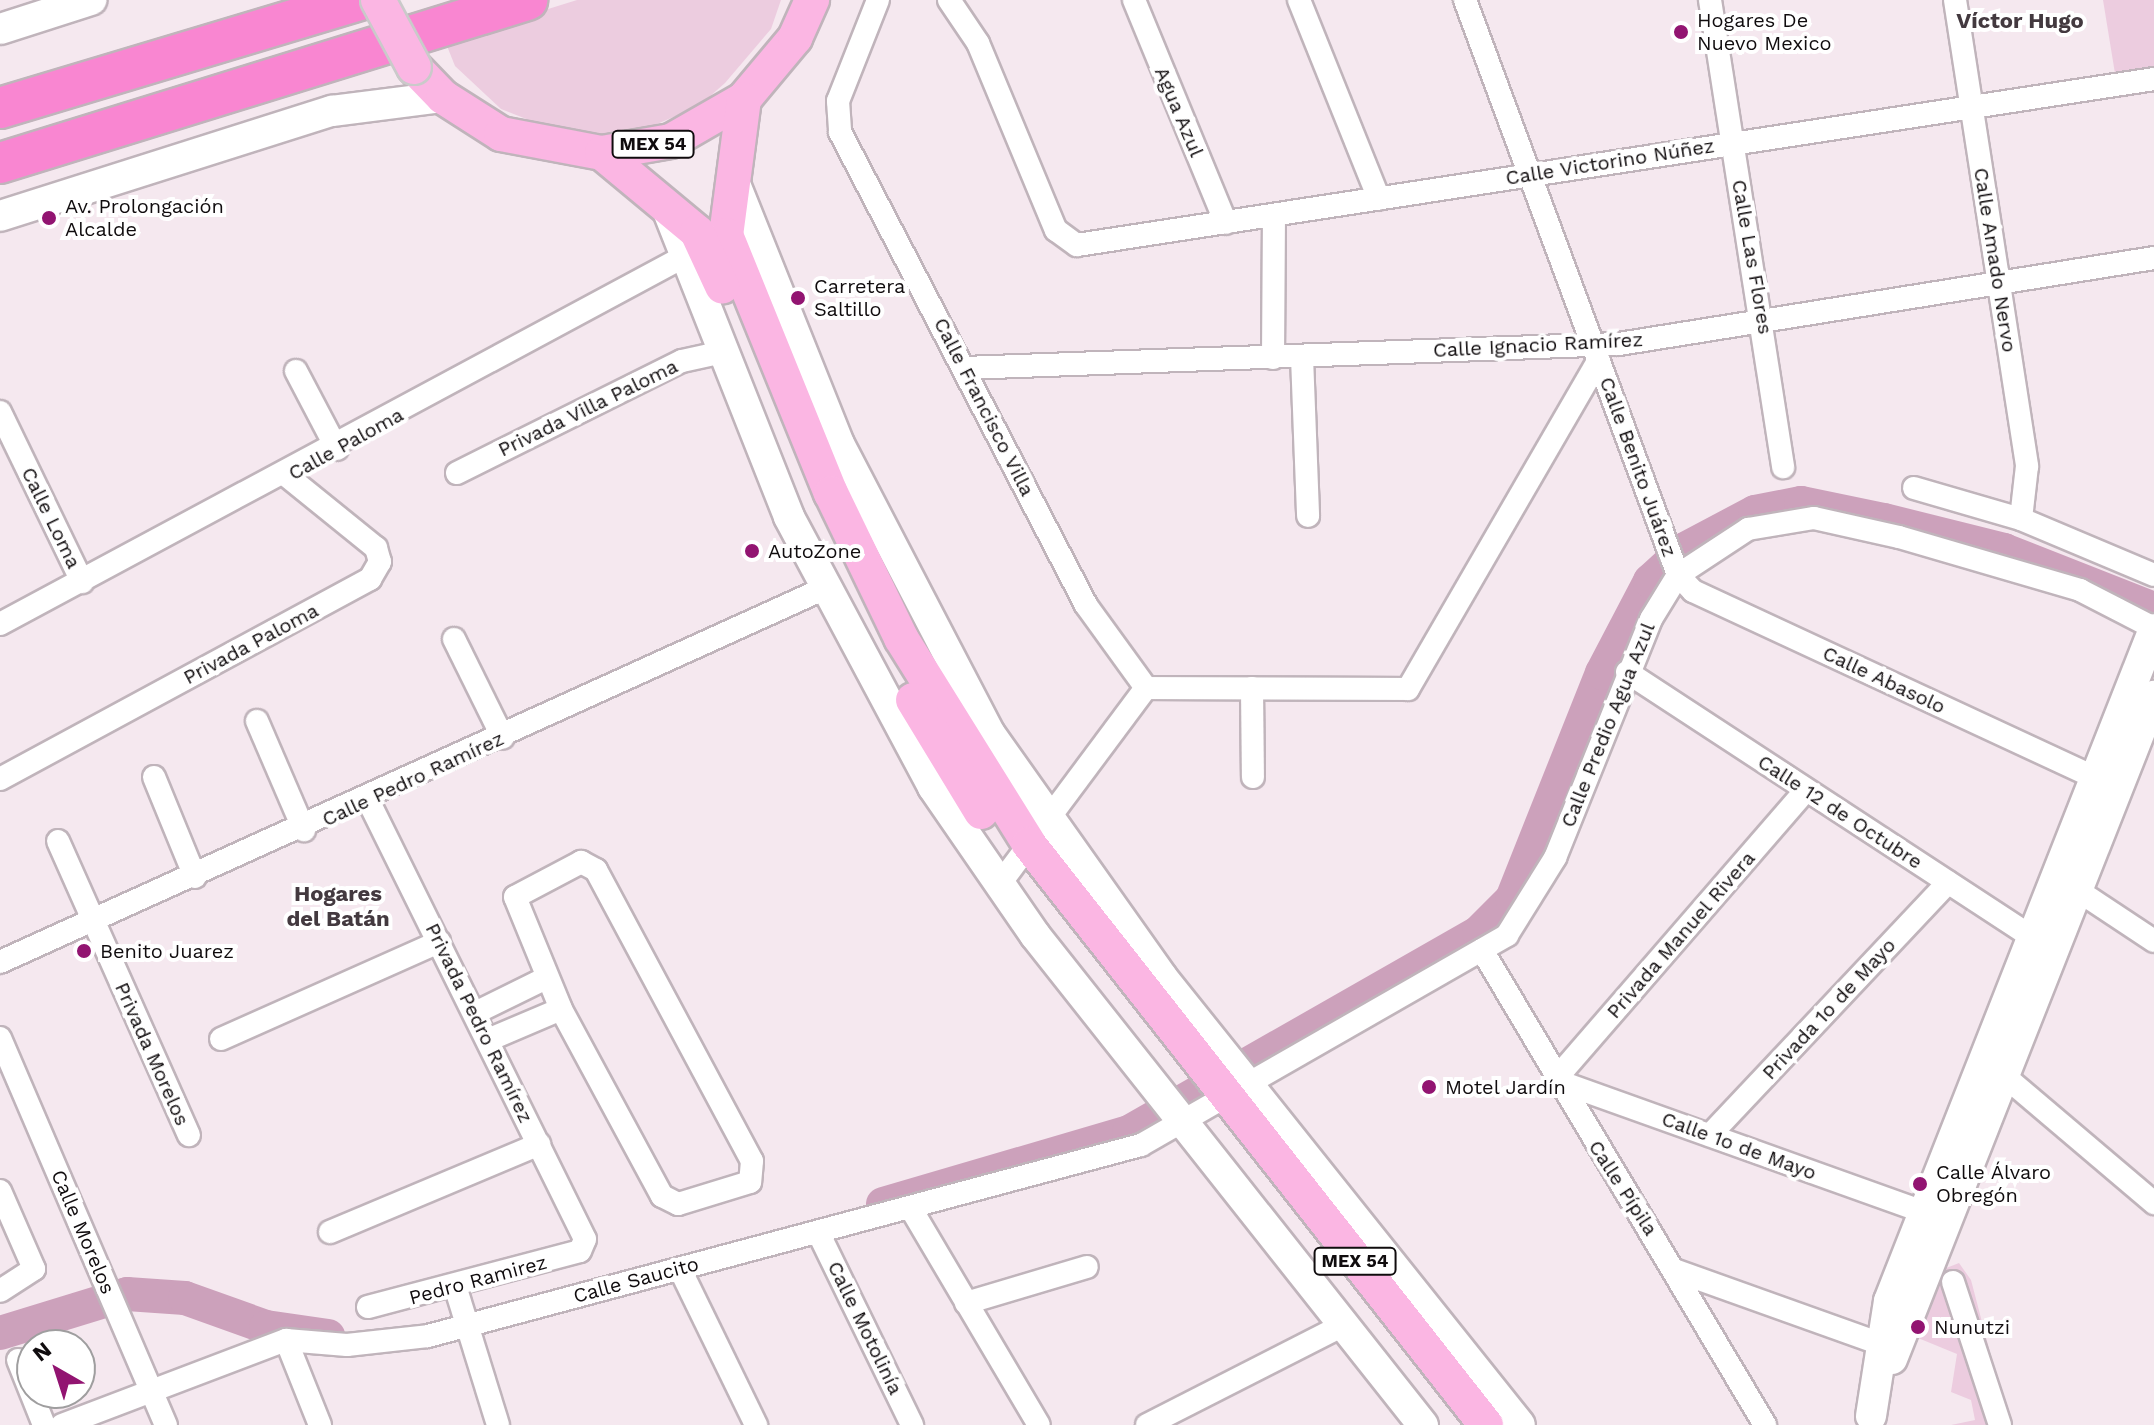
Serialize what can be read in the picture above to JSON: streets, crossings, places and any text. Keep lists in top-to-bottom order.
{
  "streets": {
    "main road": ["MEX 54"],
    "street": [
      "Agua Azul",
      "Calle Victorino Núñez",
      "Calle Las Flores",
      "Calle Amado Nervo",
      "Calle Ignacio Ramírez",
      "Calle Francisco Villa",
      "Privada Villa Paloma",
      "Calle Paloma",
      "Calle Benito Juárez",
      "Calle Loma",
      "Privada Paloma",
      "Calle Abasolo",
      "Calle Predio Agua Azul",
      "Calle Pedro Ramírez",
      "Calle 12 de Octubre",
      "Privada Manuel Rivera",
      "Privada 1o de Mayo",
      "Privada Pedro Ramírez",
      "Privada Morelos",
      "Calle 1o de Mayo",
      "Calle Pípila",
      "Calle Morelos",
      "Pedro Ramirez",
      "Calle Saucito",
      "Calle Motolinía"
    ]
  },
  "crossings": [
    ["Agua Azul", "Calle Victorino Núñez"],
    ["MEX 54", "Calle Predio Agua Azul"],
    ["MEX 54", "Calle Saucito"],
    ["Calle Victorino Núñez", "Calle Las Flores"],
    ["Calle Victorino Núñez", "Calle Amado Nervo"],
    ["Calle Victorino Núñez", "Calle Benito Juárez"],
    ["Calle Las Flores", "Calle Ignacio Ramírez"],
    ["Calle Amado Nervo", "Calle Ignacio Ramírez"],
    ["Calle Ignacio Ramírez", "Calle Francisco Villa"],
    ["Calle Ignacio Ramírez", "Calle Benito Juárez"],
    ["Calle Paloma", "Calle Loma"],
    ["Calle Paloma", "Privada Paloma"],
    ["Calle Benito Juárez", "Calle Abasolo"],
    ["Calle Benito Juárez", "Calle Predio Agua Azul"],
    ["Calle Abasolo", "Calle Predio Agua Azul"],
    ["Calle Predio Agua Azul", "Calle 12 de Octubre"],
    ["Calle Predio Agua Azul", "Calle Pípila"],
    ["Calle Predio Agua Azul", "Calle Saucito"],
    ["Calle Pedro Ramírez", "Privada Pedro Ramírez"],
    ["Calle Pedro Ramírez", "Privada Morelos"],
    ["Calle 12 de Octubre", "Privada Manuel Rivera"],
    ["Calle 12 de Octubre", "Privada 1o de Mayo"],
    ["Privada Manuel Rivera", "Calle 1o de Mayo"],
    ["Privada Manuel Rivera", "Calle Pípila"],
    ["Privada 1o de Mayo", "Calle 1o de Mayo"],
    ["Privada Pedro Ramírez", "Pedro Ramirez"],
    ["Calle 1o de Mayo", "Calle Pípila"],
    ["Calle Morelos", "Calle Saucito"],
    ["Calle Saucito", "Calle Motolinía"]
  ],
  "districts": ["Víctor Hugo", "Hogares del Batán"],
  "places": [
    "Hogares De Nuevo Mexico",
    "Av. Prolongación Alcalde",
    "Carretera Saltillo",
    "AutoZone",
    "Benito Juarez",
    "Motel Jardín",
    "Calle Álvaro Obregón",
    "Nunutzi"
  ],
  "north": "top left"
}
